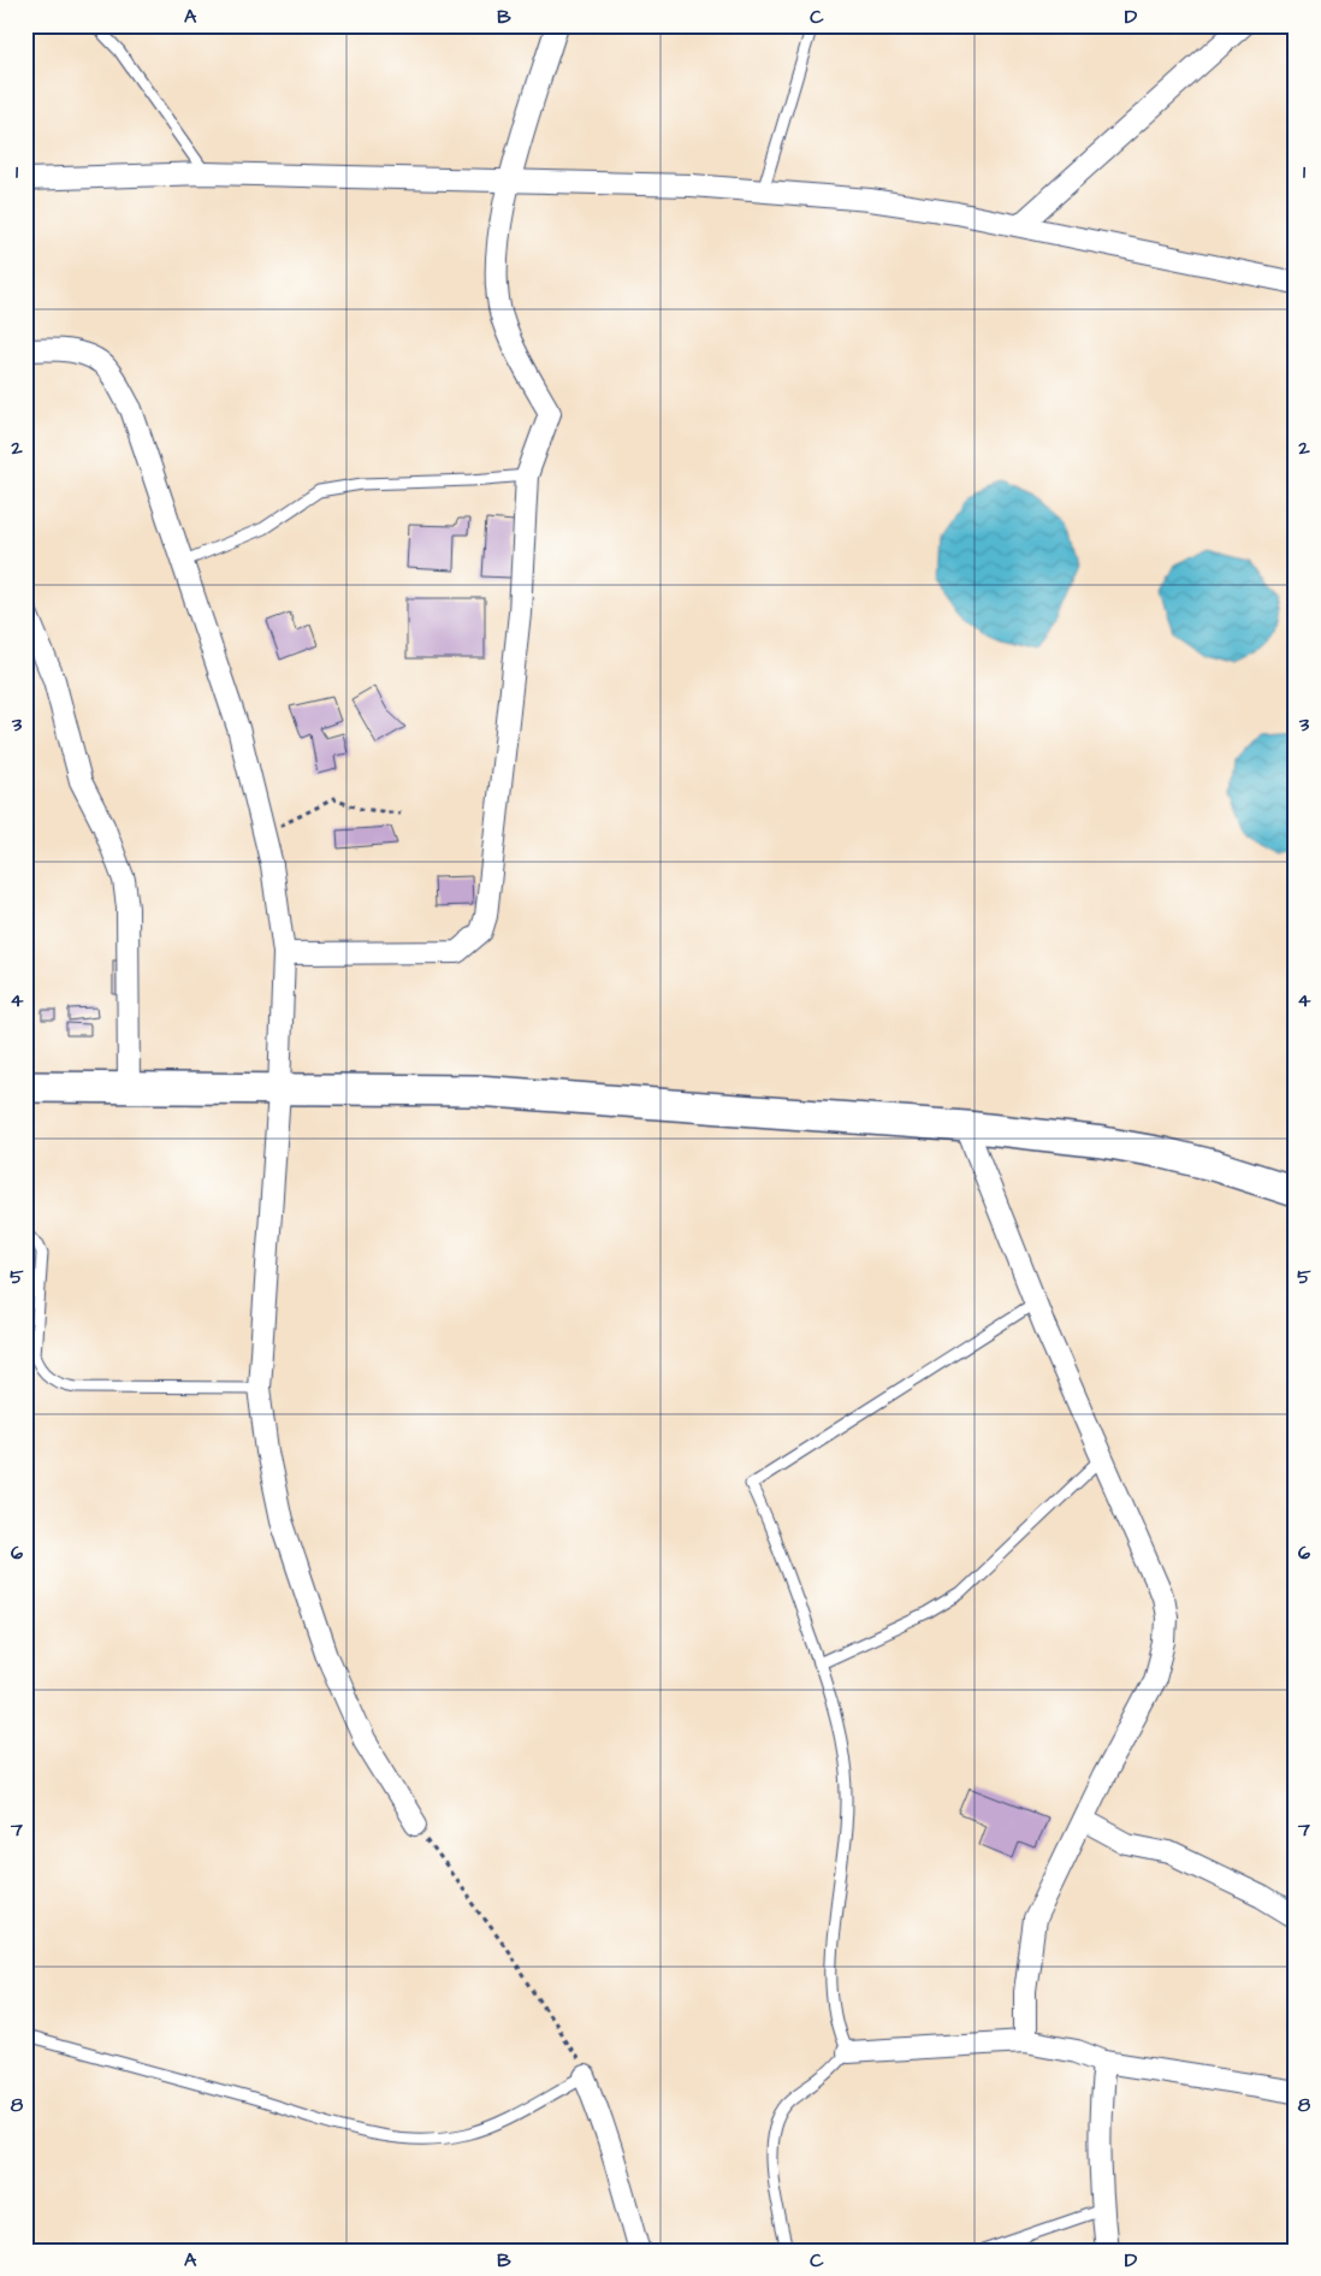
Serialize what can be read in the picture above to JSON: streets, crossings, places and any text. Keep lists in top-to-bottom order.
{
  "grid": {
    "columns": [
      "A",
      "B",
      "C",
      "D"
    ],
    "rows": [
      "1",
      "2",
      "3",
      "4",
      "5",
      "6",
      "7",
      "8"
    ]
  }
}
